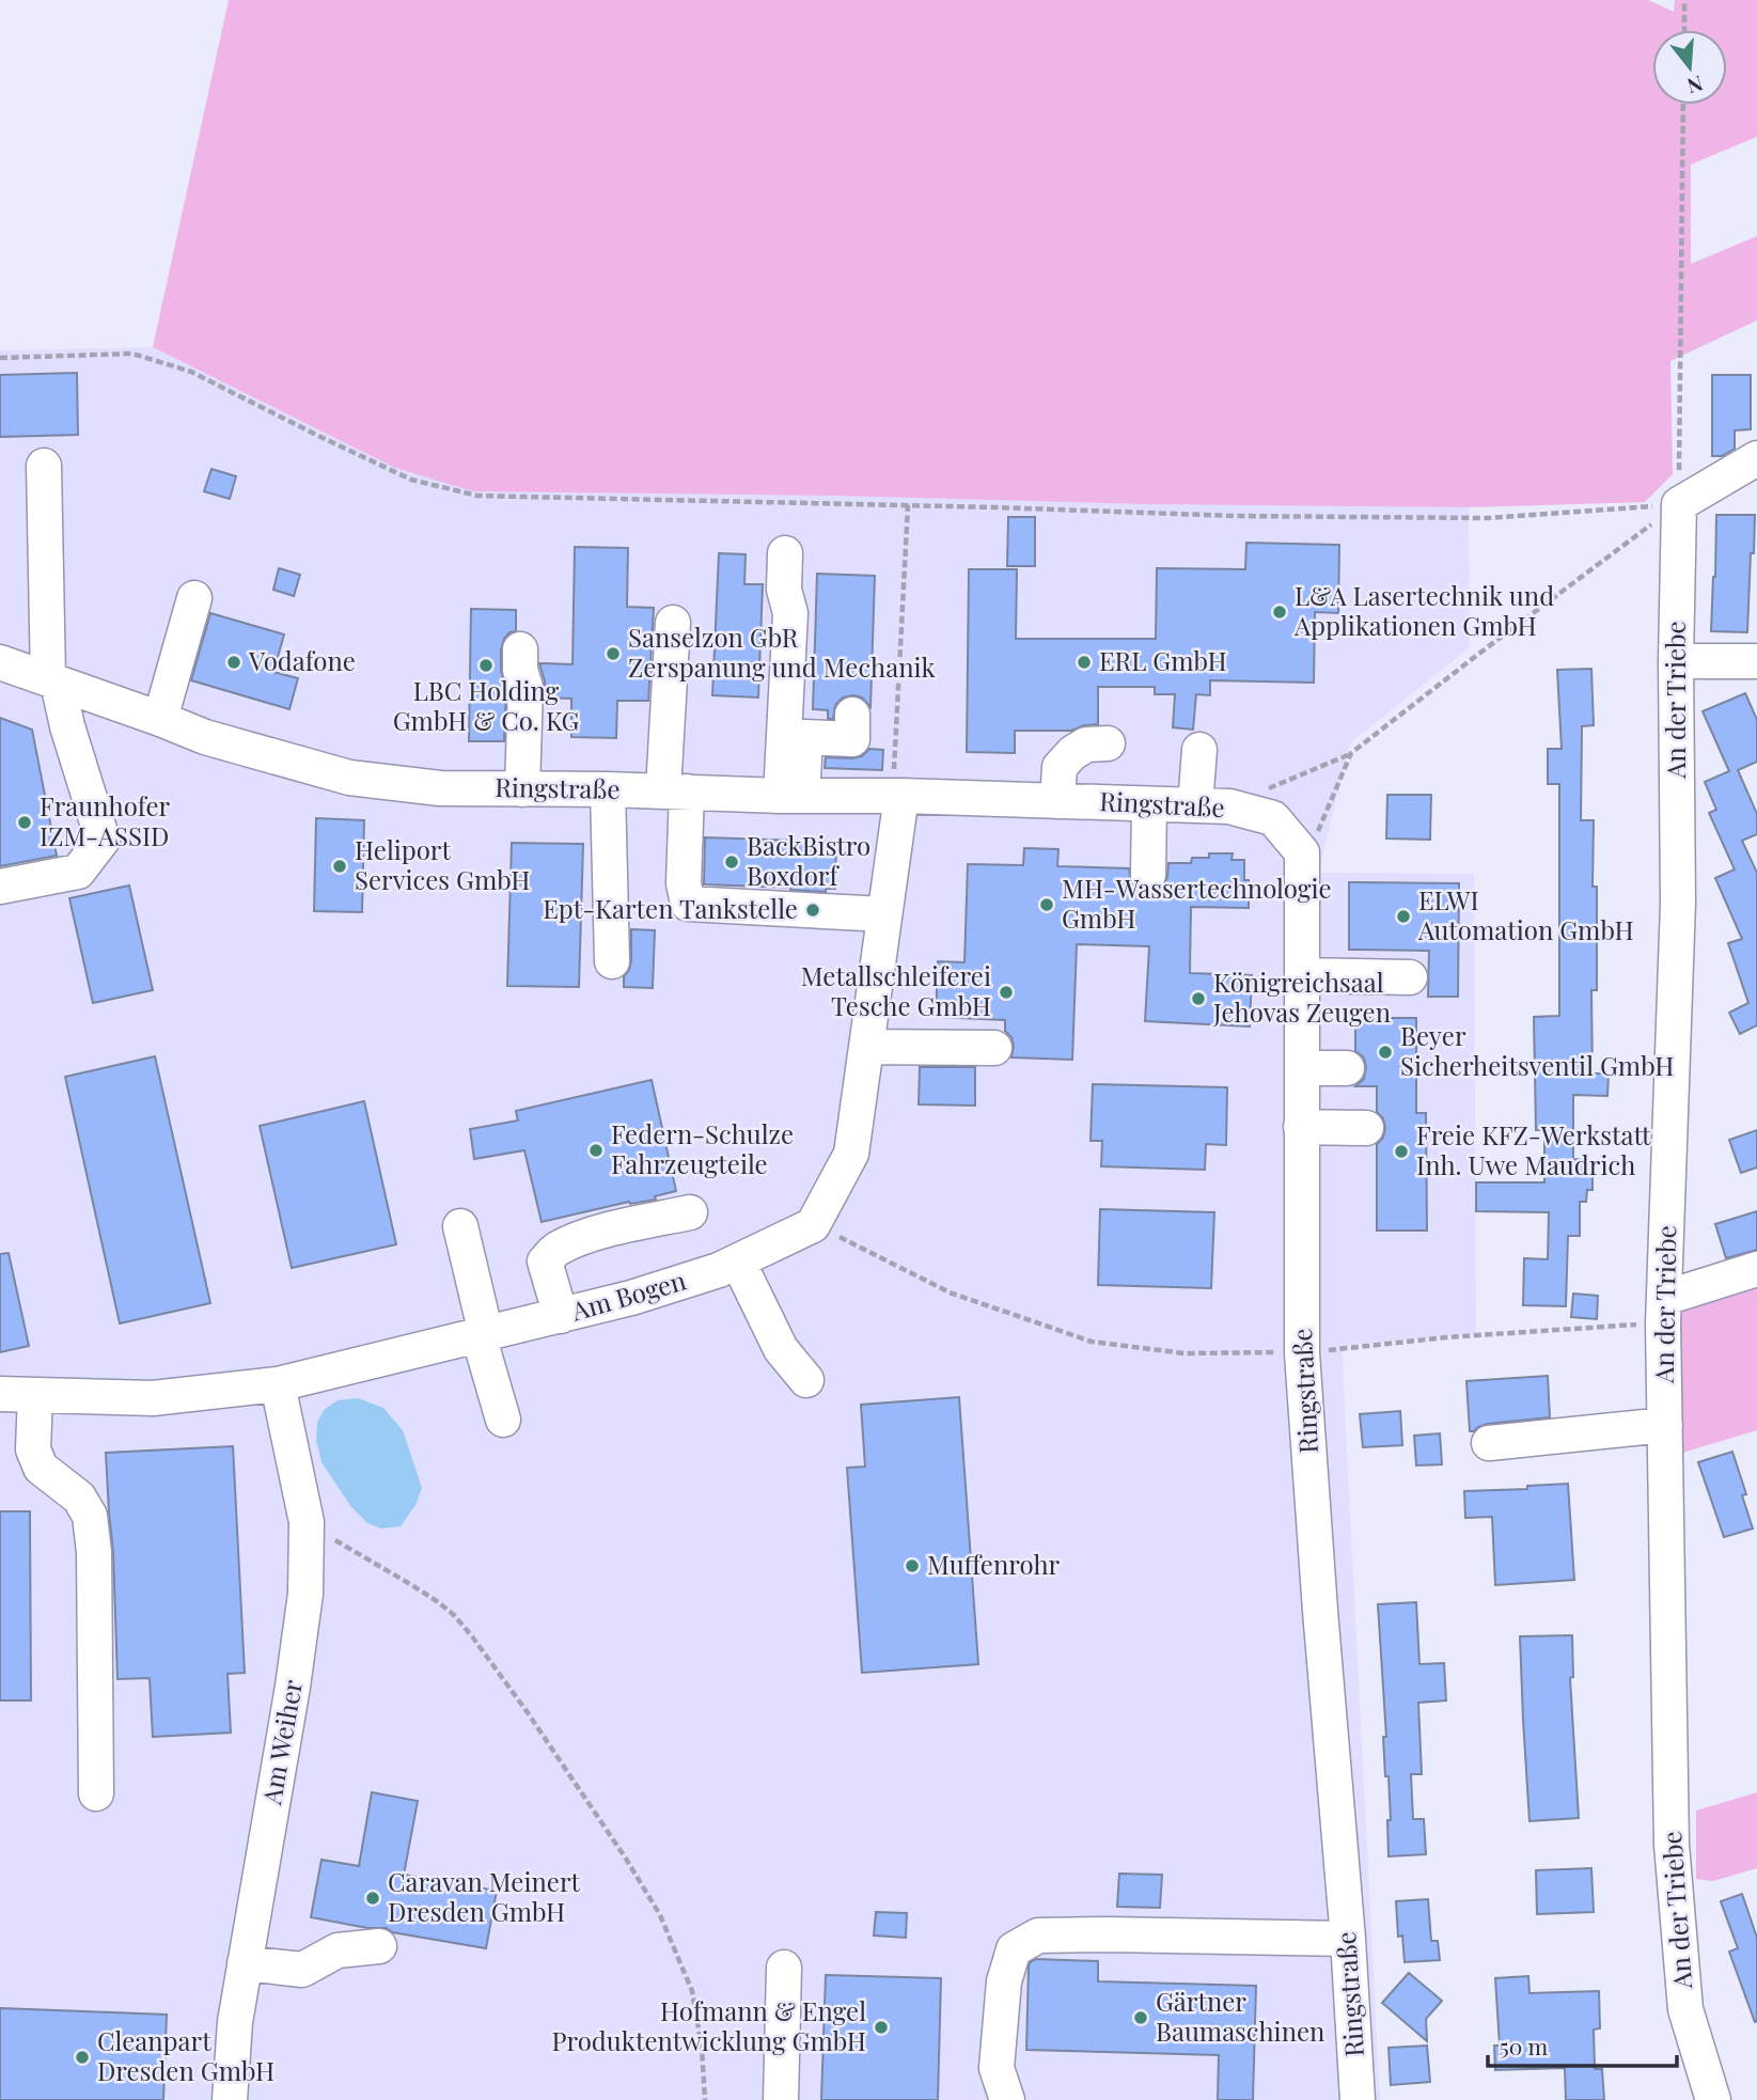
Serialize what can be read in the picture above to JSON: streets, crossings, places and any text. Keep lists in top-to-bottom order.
{
  "streets": {
    "street": [
      "An der Triebe",
      "Ringstraße",
      "Am Bogen",
      "Am Weiher"
    ]
  },
  "crossings": [
    ["Am Bogen", "Am Weiher"]
  ],
  "places": [
    "L&A Lasertechnik und Applikationen GmbH",
    "Sanselzon GbR Zerspanung und Mechanik",
    "Vodafone",
    "ERL GmbH",
    "LBC Holding GmbH & Co. KG",
    "Fraunhofer IZM-ASSID",
    "BackBistro Boxdorf",
    "Heliport Services GmbH",
    "MH-Wassertechnologie GmbH",
    "Ept-Karten Tankstelle",
    "ELWI Automation GmbH",
    "Metallschleiferei Tesche GmbH",
    "Königreichsaal Jehovas Zeugen",
    "Beyer Sicherheitsventil GmbH",
    "Federn-Schulze Fahrzeugteile",
    "Freie KFZ-Werkstatt Inh. Uwe Maudrich",
    "Muffenrohr",
    "Caravan Meinert Dresden GmbH",
    "Gärtner Baumaschinen",
    "Hofmann & Engel Produktentwicklung GmbH",
    "Cleanpart Dresden GmbH"
  ],
  "scale_bar": "50 m",
  "north": "bottom"
}
